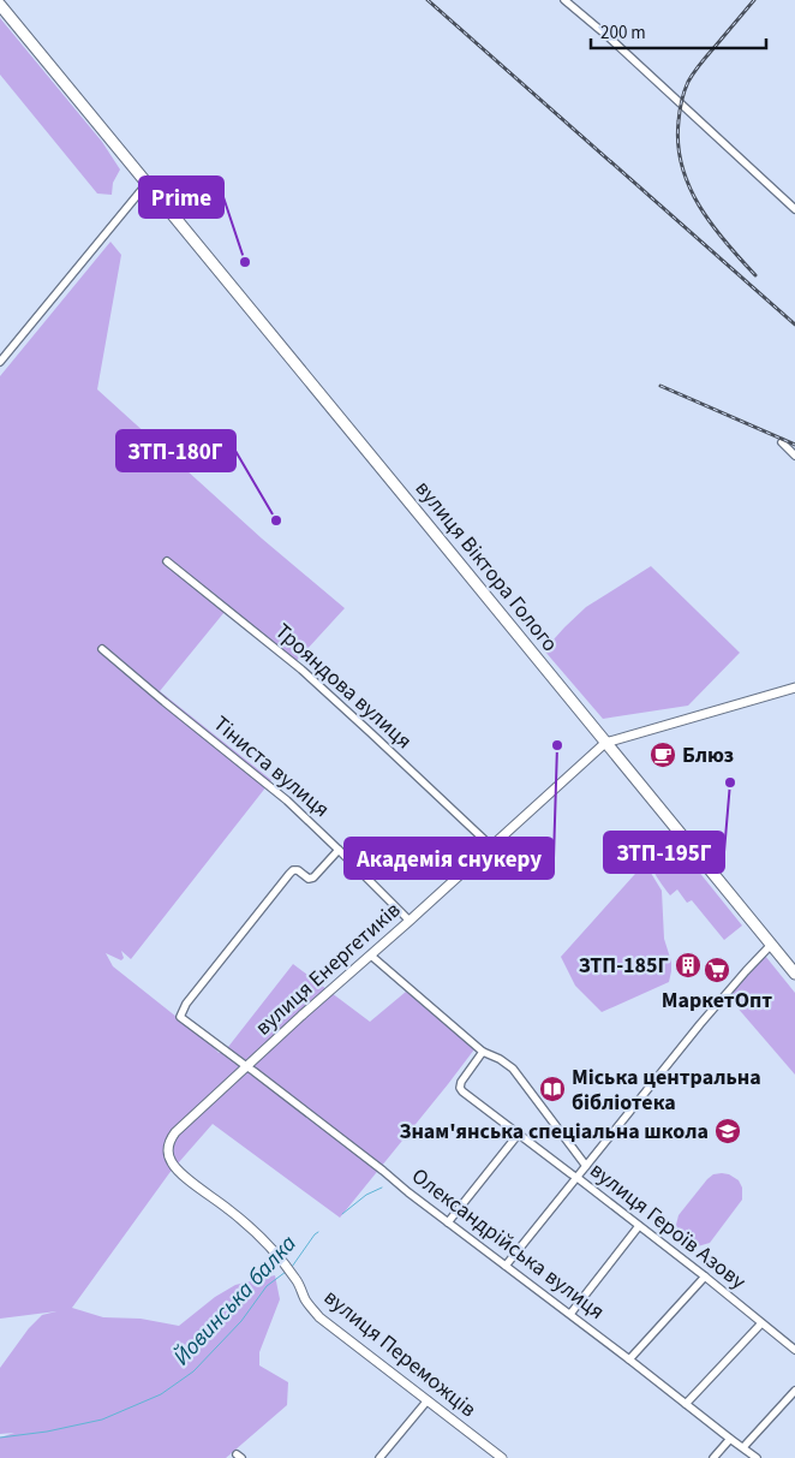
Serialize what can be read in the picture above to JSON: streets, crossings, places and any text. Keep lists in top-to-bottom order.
{
  "streets": {
    "main road": ["вулиця Віктора Голого"],
    "street": [
      "Трояндова вулиця",
      "Тіниста вулиця",
      "вулиця Енергетиків",
      "вулиця Героїв Азову",
      "Олександрійська вулиця",
      "вулиця Переможців"
    ]
  },
  "crossings": [
    ["вулиця Віктора Голого", "вулиця Енергетиків"],
    ["Трояндова вулиця", "вулиця Енергетиків"],
    ["Тіниста вулиця", "вулиця Енергетиків"],
    ["Тіниста вулиця", "Олександрійська вулиця"],
    ["вулиця Енергетиків", "Олександрійська вулиця"],
    ["вулиця Енергетиків", "вулиця Переможців"]
  ],
  "water": ["Йовинська балка"],
  "places": {
    "other": [
      "Prime",
      "ЗТП-180Г",
      "Академія снукеру",
      "ЗТП-195Г"
    ],
    "cafe": ["Блюз"],
    "building": ["ЗТП-185Г"],
    "supermarket": ["МаркетОпт"],
    "library": ["Міська центральна бібліотека"],
    "school or university": ["Знам'янська спеціальна школа"]
  },
  "scale_bar": "200 m"
}
